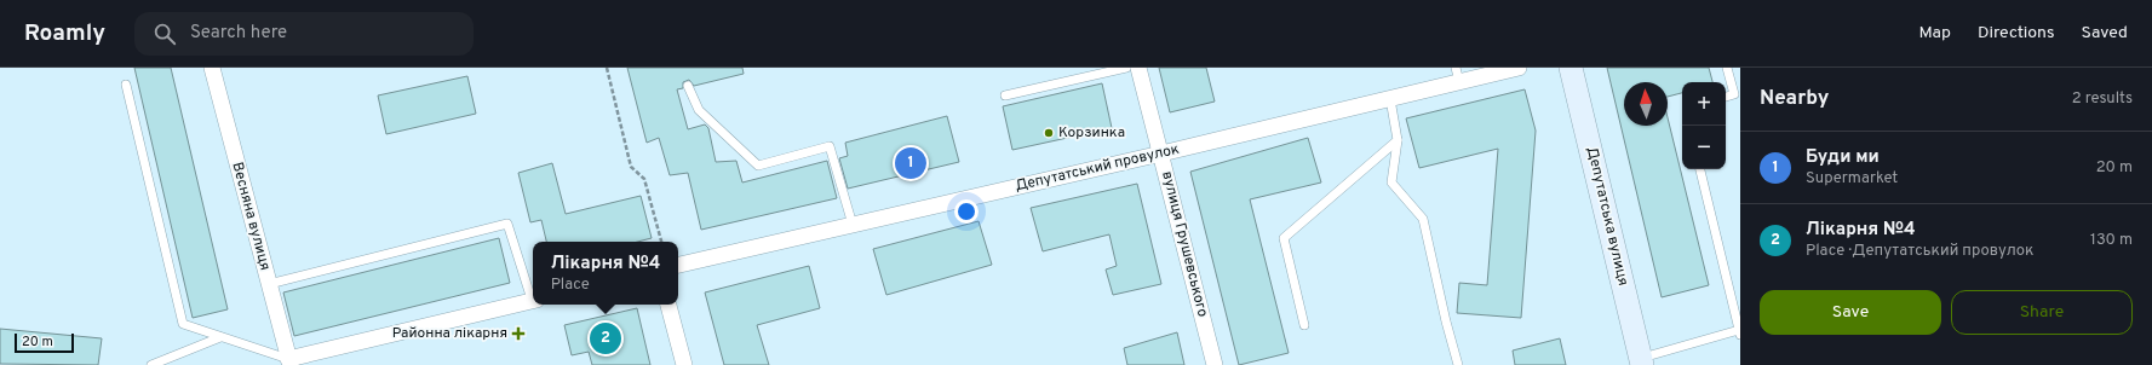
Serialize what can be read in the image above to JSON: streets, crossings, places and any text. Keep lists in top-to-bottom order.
{
  "streets": {
    "street": [
      "Депутатський провулок",
      "Весняна вулиця",
      "Депутатська вулиця",
      "вулиця Грушевського"
    ]
  },
  "crossings": [
    ["Депутатський провулок", "вулиця Грушевського"]
  ],
  "places": {
    "other": ["Корзинка"],
    "health": ["Районна лікарня"]
  },
  "scale_bar": "20 m",
  "north": "top",
  "page": {
    "header": "Roamly",
    "search": "Search here",
    "nav": ["Map", "Directions", "Saved"],
    "heading": ["Nearby", "2 results"],
    "map_buttons": ["+", "−"],
    "list": [
      {
        "mark": "1",
        "name": "Буди ми",
        "note": "Supermarket",
        "value": "20 m"
      },
      {
        "mark": "2",
        "name": "Лікарня №4",
        "note": "Place · Депутатський провулок",
        "value": "130 m"
      }
    ],
    "pins": ["1", "2"],
    "popup": ["Лікарня №4", "Place"],
    "buttons": ["Save", "Share"],
    "scale": "20 m"
  }
}
